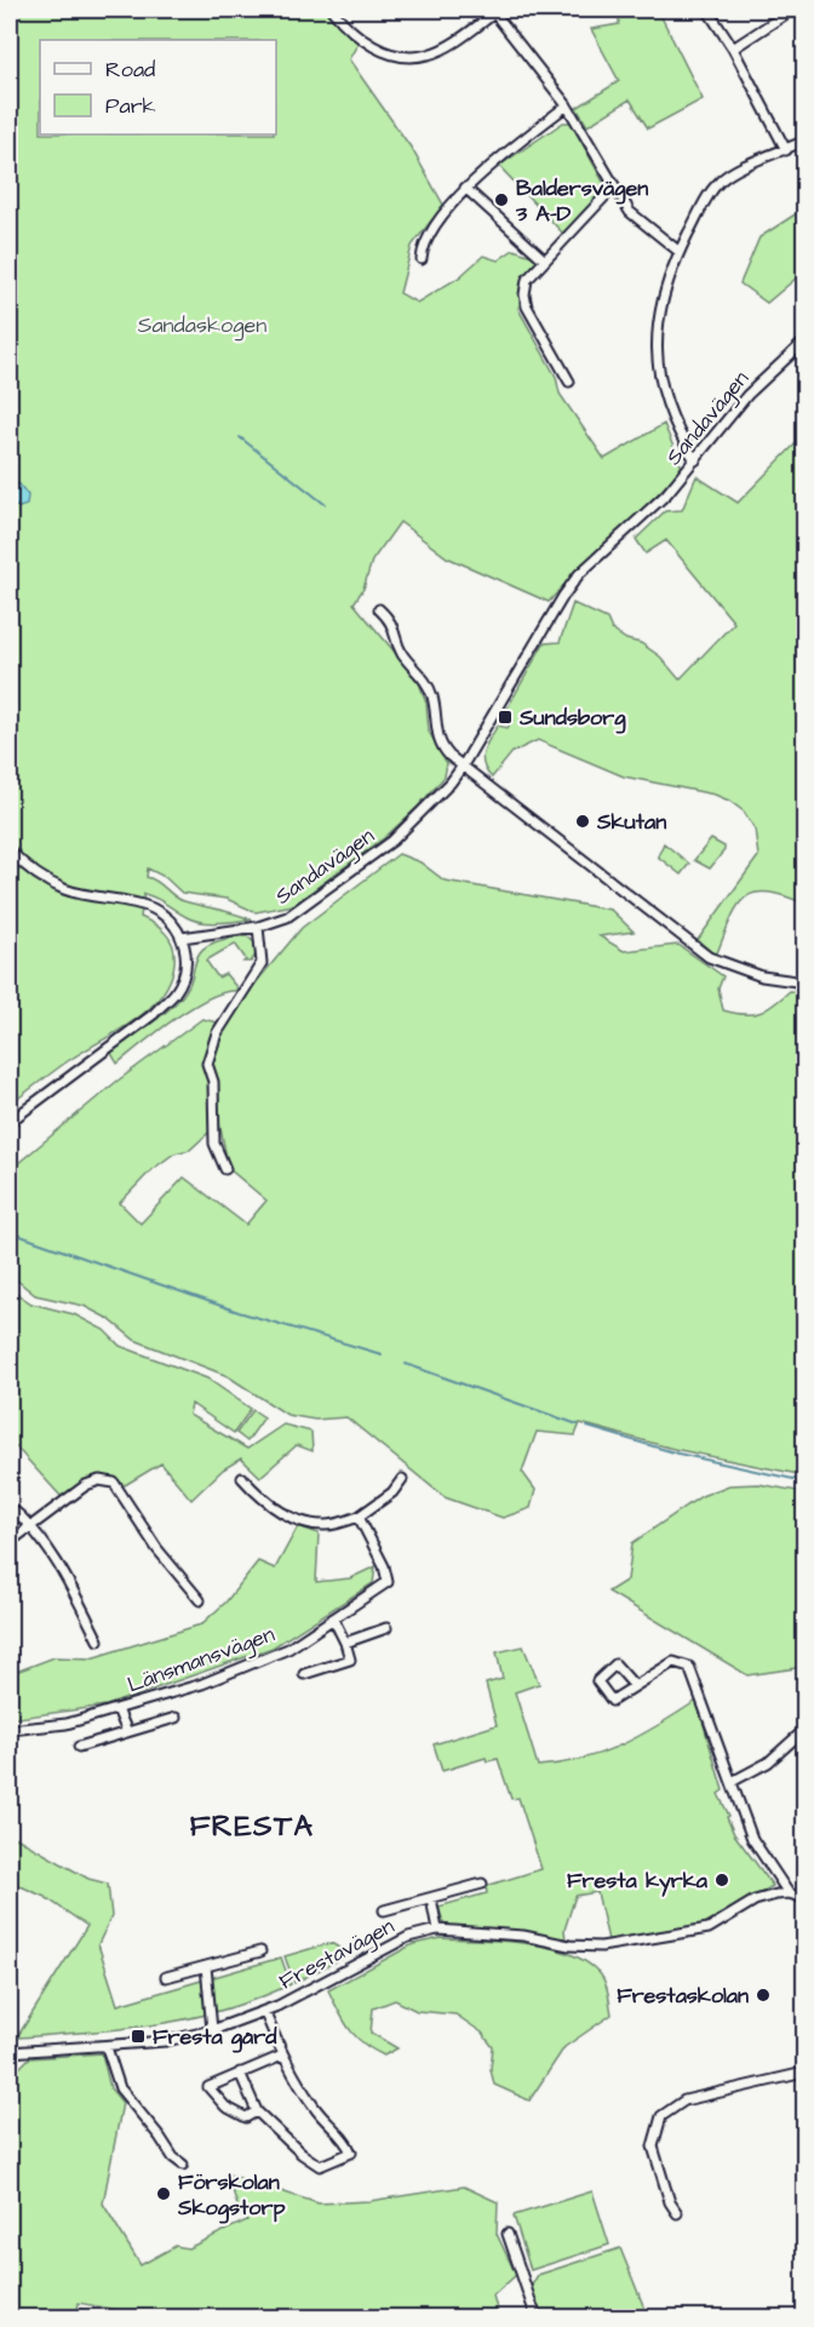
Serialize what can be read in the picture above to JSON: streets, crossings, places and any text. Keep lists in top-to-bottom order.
{
  "streets": {
    "street": ["Sandavägen", "Länsmansvägen", "Frestavägen"]
  },
  "districts": ["FRESTA"],
  "parks": ["Sandaskogen"],
  "places": {
    "other": [
      "Baldersvägen 3 A-D",
      "Skutan",
      "Fresta kyrka",
      "Frestaskolan",
      "Förskolan Skogstorp"
    ],
    "transit": ["Sundsborg", "Fresta gård"]
  },
  "legend": ["Road", "Park"]
}
